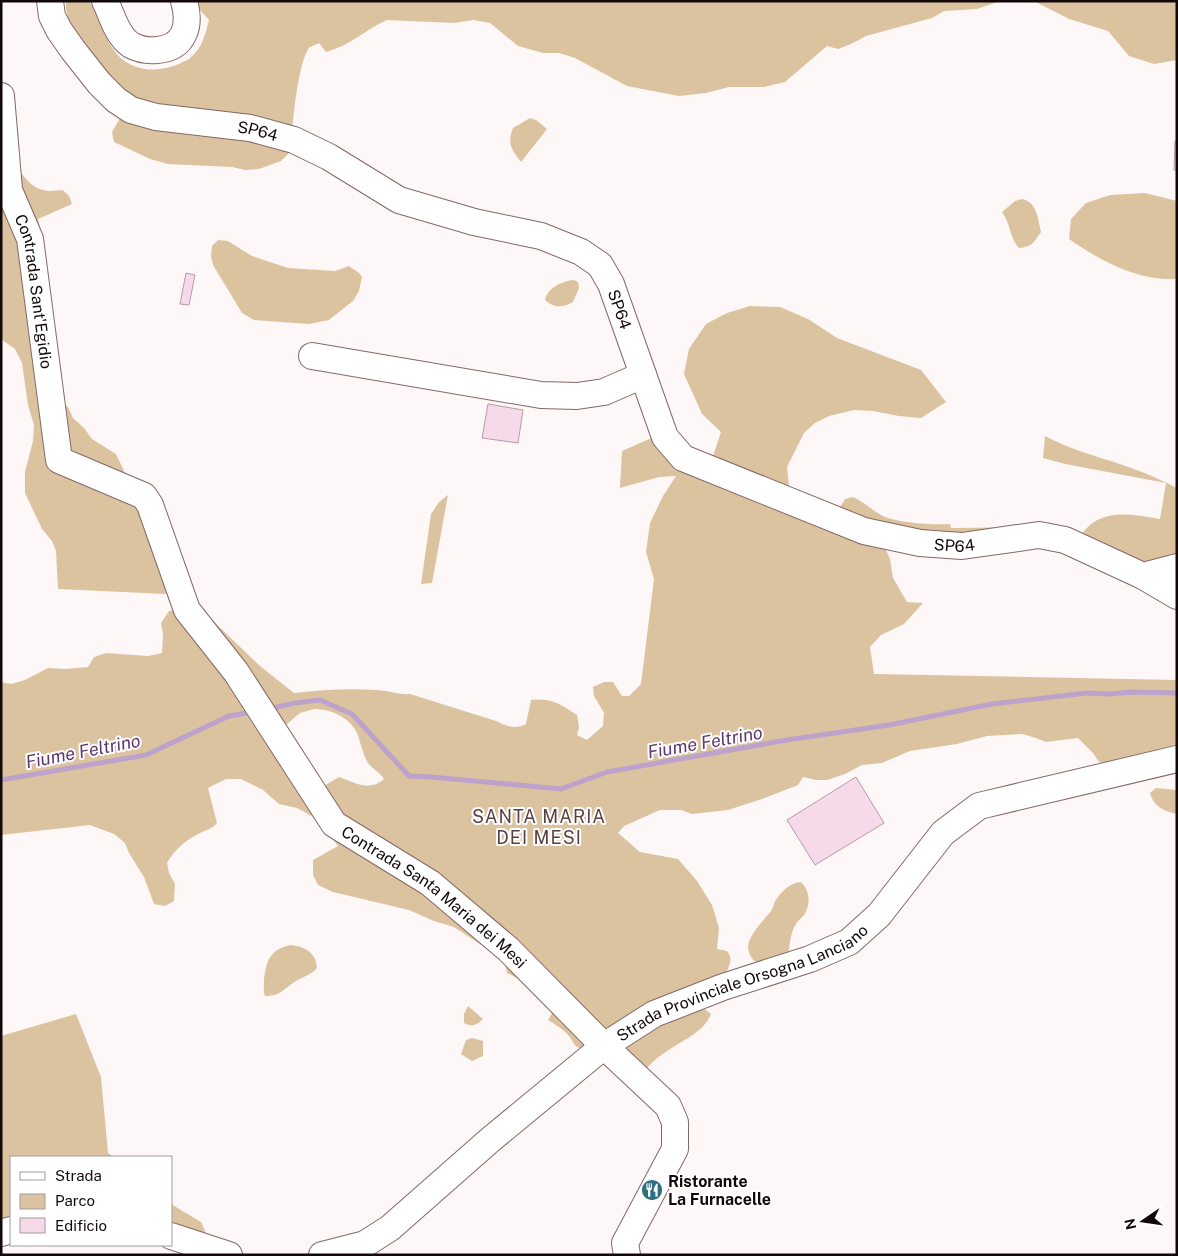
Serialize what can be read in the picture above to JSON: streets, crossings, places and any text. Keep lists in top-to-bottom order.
{
  "streets": {
    "street": [
      "SP64",
      "Contrada Sant'Egidio",
      "Contrada Santa Maria dei Mesi",
      "Strada Provinciale Orsogna Lanciano"
    ]
  },
  "crossings": [
    ["Contrada Sant'Egidio", "Contrada Santa Maria dei Mesi"],
    ["Contrada Santa Maria dei Mesi", "Strada Provinciale Orsogna Lanciano"]
  ],
  "districts": ["SANTA MARIA DEI MESI"],
  "water": ["Fiume Feltrino"],
  "places": {
    "restaurant": ["Ristorante La Furnacelle"]
  },
  "legend": ["Strada", "Parco", "Edificio"],
  "north": "left"
}
